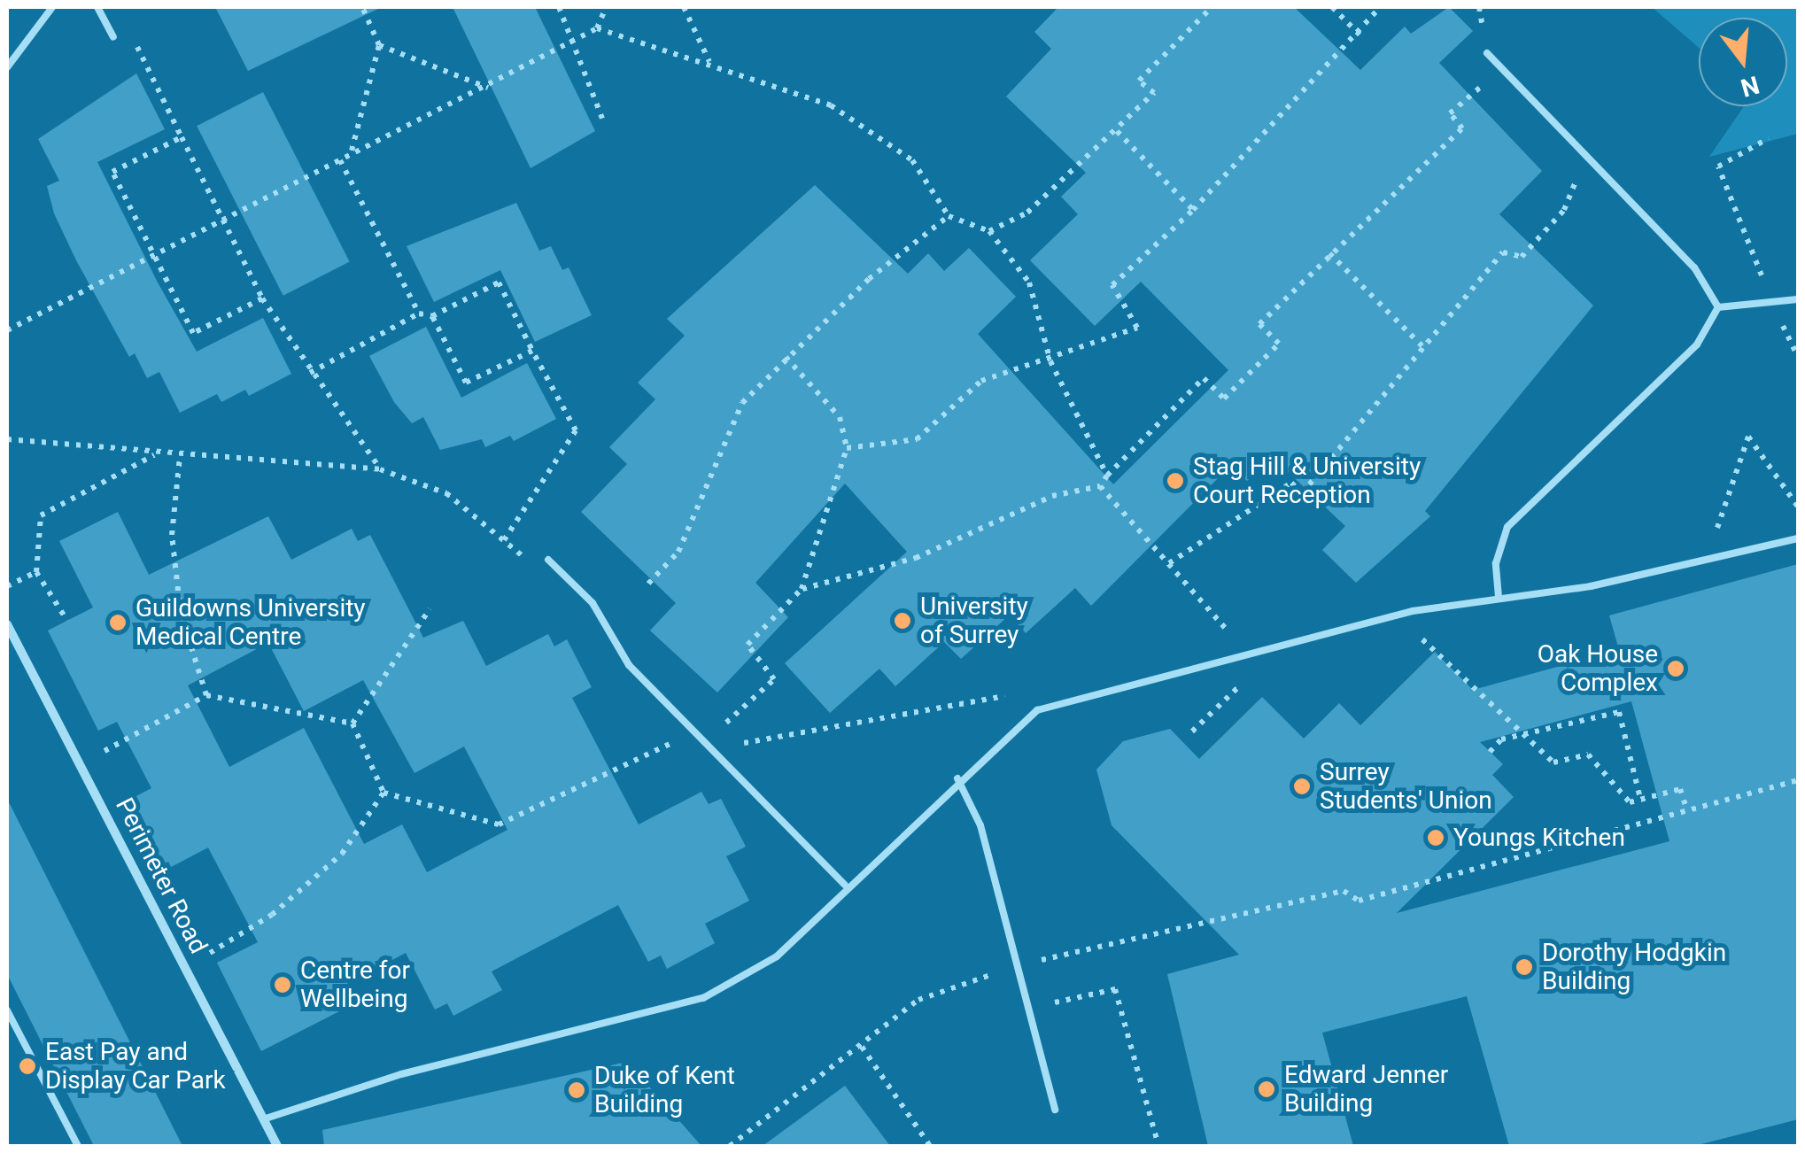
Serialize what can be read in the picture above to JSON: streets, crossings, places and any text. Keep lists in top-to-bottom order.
{
  "streets": {
    "street": ["Perimeter Road"]
  },
  "places": [
    "Stag Hill & University Court Reception",
    "University of Surrey",
    "Guildowns University Medical Centre",
    "Oak House Complex",
    "Surrey Students' Union",
    "Youngs Kitchen",
    "Dorothy Hodgkin Building",
    "Centre for Wellbeing",
    "East Pay and Display Car Park",
    "Edward Jenner Building",
    "Duke of Kent Building"
  ],
  "north": "bottom"
}
